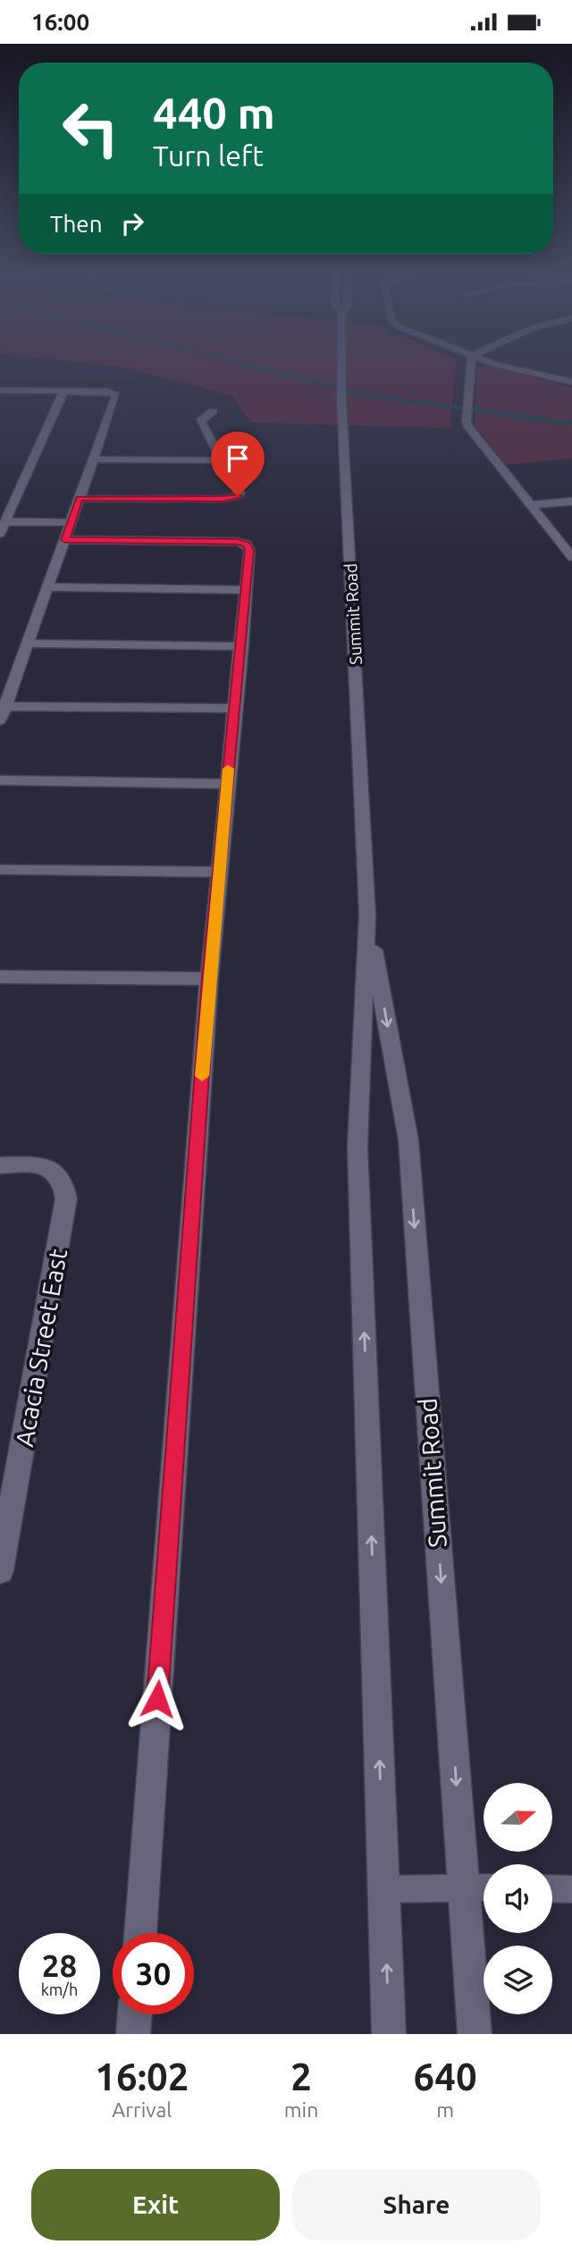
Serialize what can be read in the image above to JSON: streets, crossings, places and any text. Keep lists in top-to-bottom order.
{
  "streets": {
    "street": ["Summit Road", "Acacia Street East"]
  },
  "north": "right",
  "page": {
    "status": "16:00",
    "turn": ["440 m", "Turn left"],
    "then": "Then",
    "speed": "28 km/h",
    "limit": "30",
    "eta": [
      "16:02",
      "Arrival",
      "2",
      "min",
      "640",
      "m"
    ],
    "buttons": ["Exit", "Share"]
  }
}
